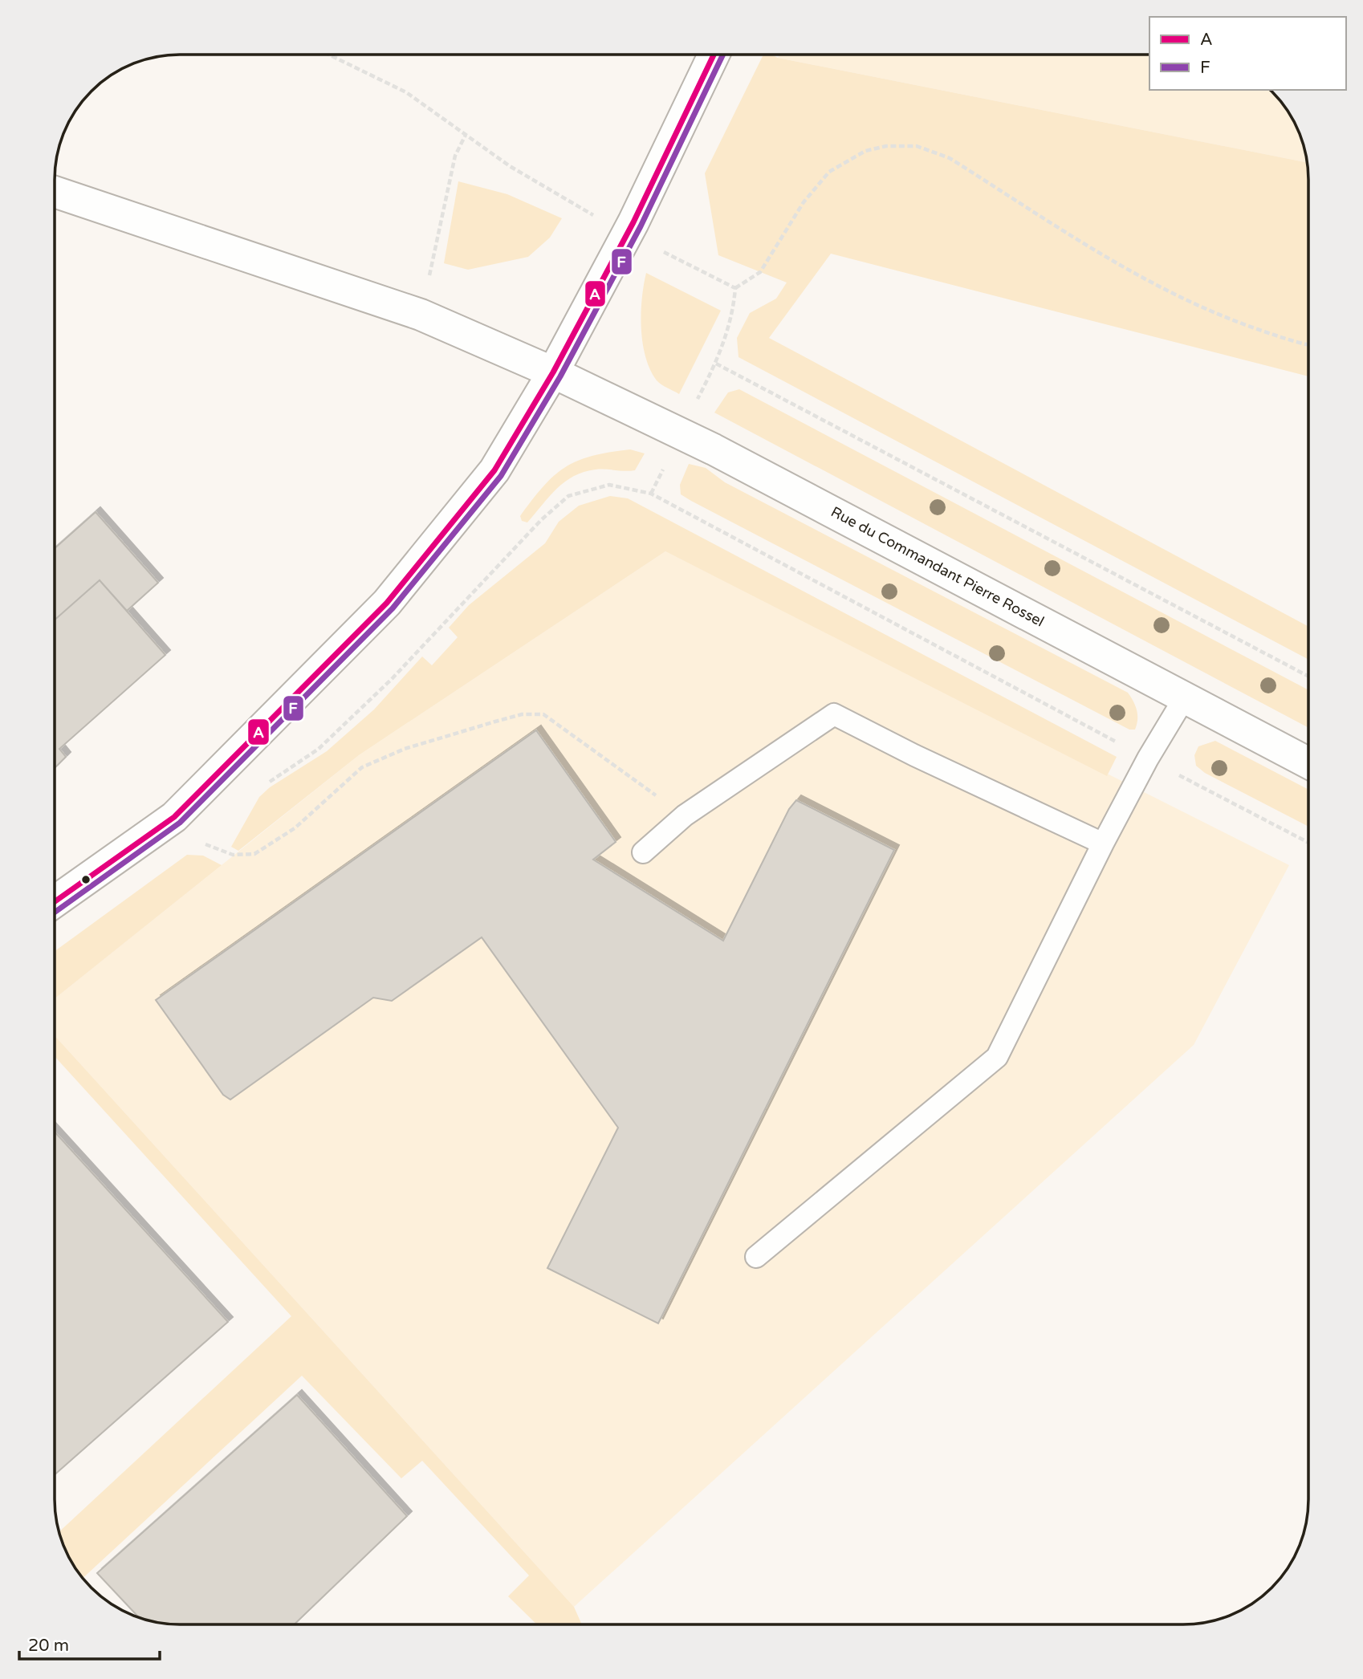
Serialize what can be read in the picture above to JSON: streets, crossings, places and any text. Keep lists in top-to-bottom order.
{
  "streets": {
    "main road": ["Rue du Commandant Pierre Rossel"]
  },
  "lines": ["transit line A", "transit line F"],
  "legend": ["A", "F"],
  "scale_bar": "20 m"
}
